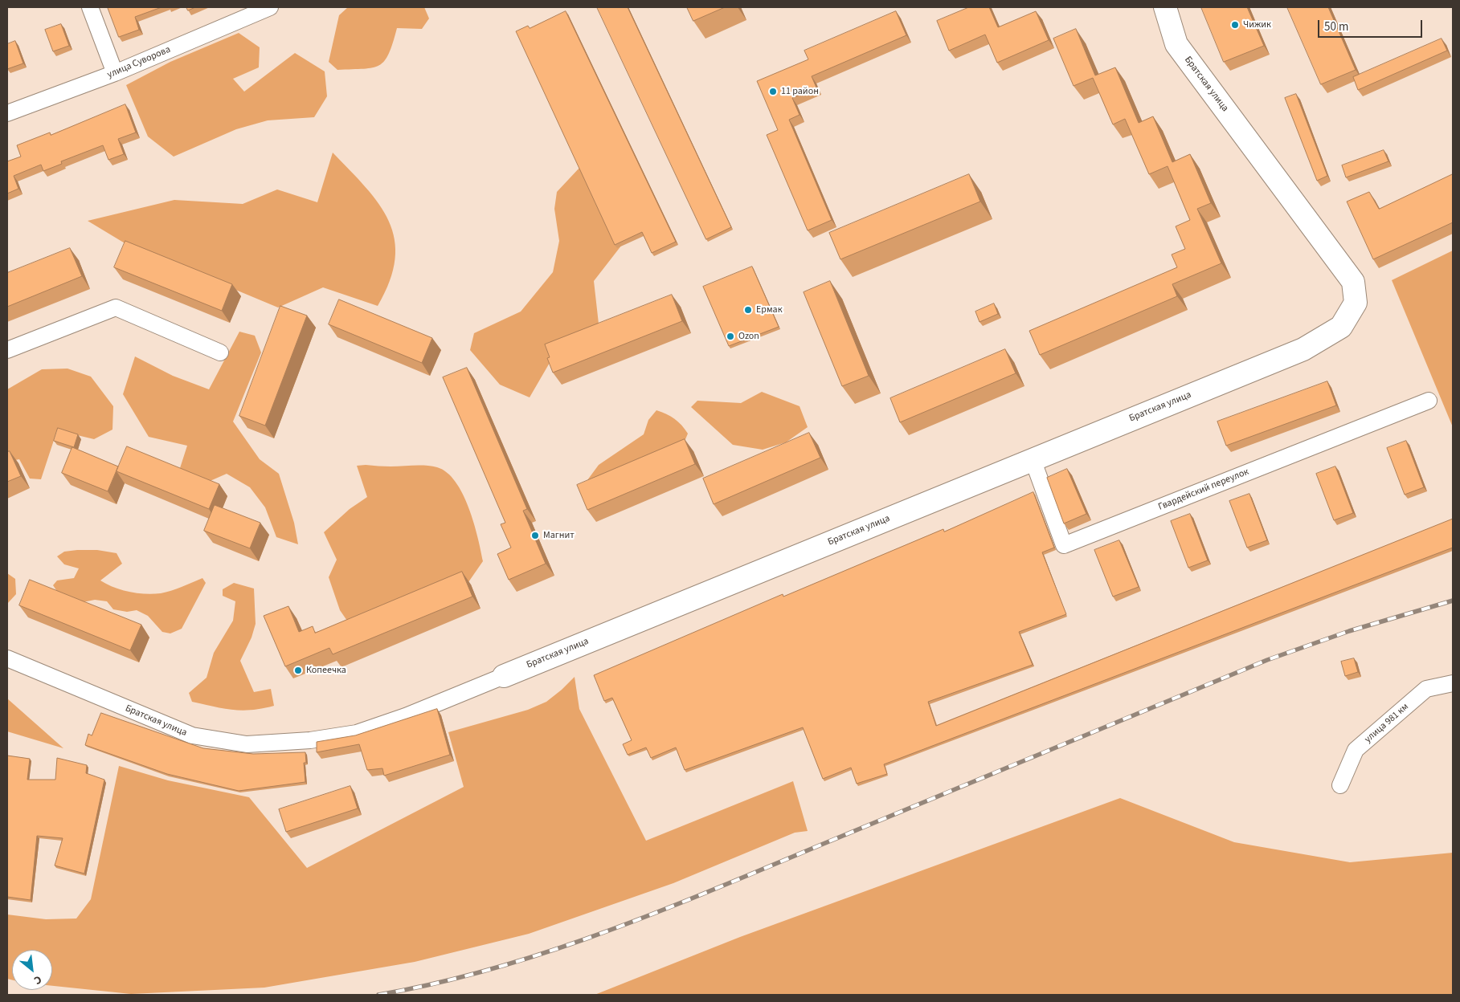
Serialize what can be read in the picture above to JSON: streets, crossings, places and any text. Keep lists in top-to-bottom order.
{
  "streets": {
    "street": [
      "улица Суворова",
      "Братская улица",
      "Гвардейский переулок",
      "улица 981 км"
    ]
  },
  "crossings": [
    ["Братская улица", "Гвардейский переулок"]
  ],
  "places": [
    "Чижик",
    "11 район",
    "Ермак",
    "Ozon",
    "Магнит",
    "Копеечка"
  ],
  "scale_bar": "50 m",
  "north": "bottom right"
}
